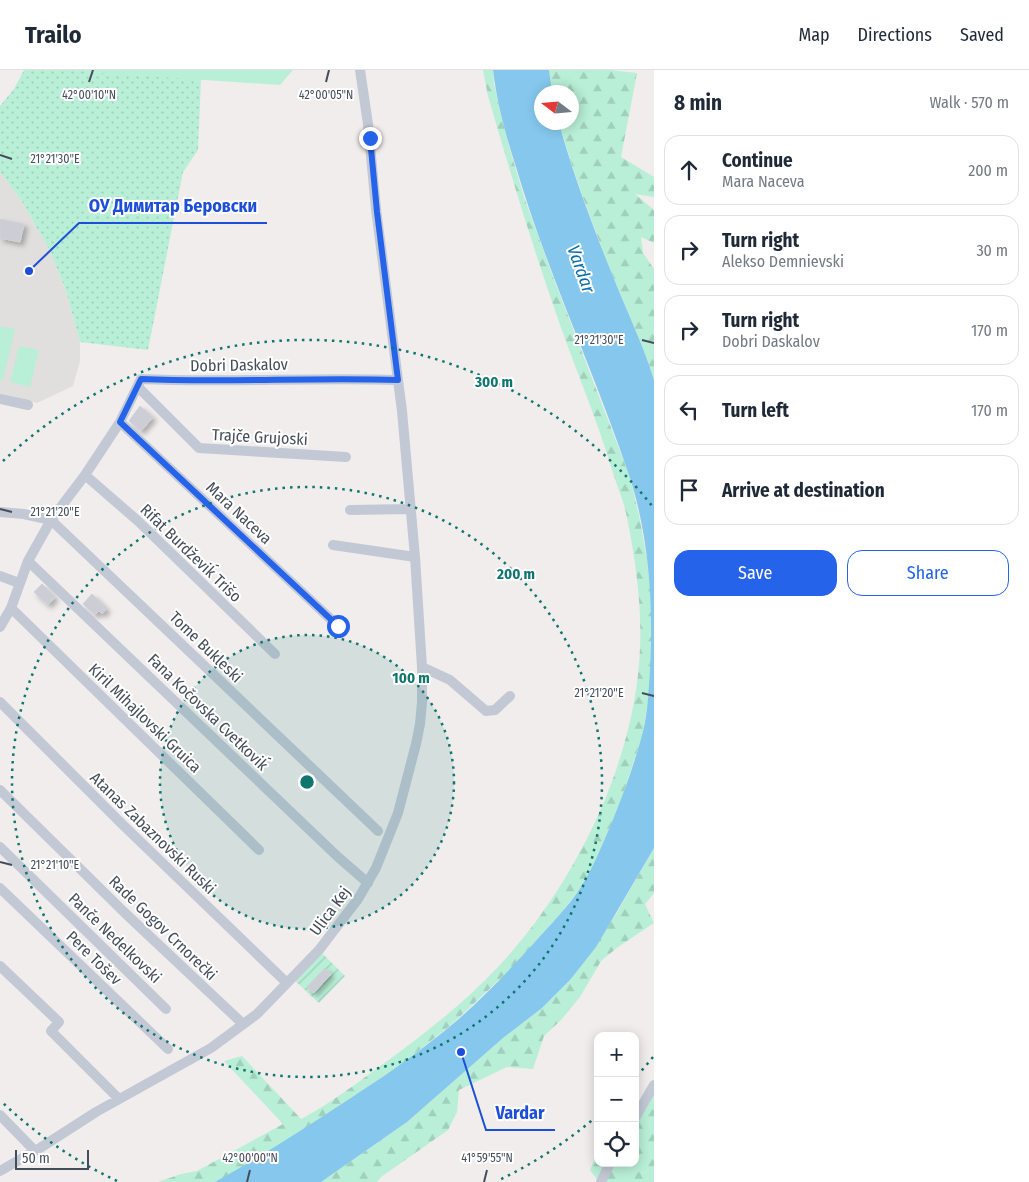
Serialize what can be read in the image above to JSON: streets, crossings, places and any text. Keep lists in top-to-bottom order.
{
  "streets": {
    "street": [
      "Dobri Daskalov",
      "Trajče Grujoski",
      "Mara Naceva",
      "Rifat Burdževiḱ Trišo",
      "Tome Bukleski",
      "Fana Kočovska Cvetkoviḱ",
      "Kiril Mihajlovski Gruica",
      "Atanas Zabaznovski Ruski",
      "Ulica Kej",
      "Rade Gogov Crnorečki",
      "Panče Nedelkovski",
      "Pere Tošev"
    ]
  },
  "crossings": [
    ["Dobri Daskalov", "Trajče Grujoski"],
    ["Dobri Daskalov", "Ulica Kej"],
    ["Fana Kočovska Cvetkoviḱ", "Ulica Kej"],
    ["Atanas Zabaznovski Ruski", "Ulica Kej"],
    ["Ulica Kej", "Rade Gogov Crnorečki"]
  ],
  "water": ["Vardar"],
  "places": ["ОУ Димитар Беровски", "Vardar"],
  "scale_bar": "50 m",
  "north": "left",
  "page": {
    "header": "Trailo",
    "nav": ["Map", "Directions", "Saved"],
    "heading": ["8 min", "Walk · 570 m"],
    "list": [
      ["Continue", "Mara Naceva", "200 m"],
      ["Turn right", "Alekso Demnievski", "30 m"],
      ["Turn right", "Dobri Daskalov", "170 m"],
      ["Turn left", "170 m"],
      "Arrive at destination"
    ],
    "buttons": ["Save", "Share"],
    "map_buttons": ["+", "−"],
    "scale": "50 m"
  },
  "coordinates": [
    "42°00'10\"N",
    "42°00'05\"N",
    "21°21'30\"E",
    "21°21'20\"E",
    "21°21'10\"E",
    "42°00'00\"N",
    "41°59'55\"N"
  ],
  "rings": ["300 m", "200 m", "100 m"]
}
